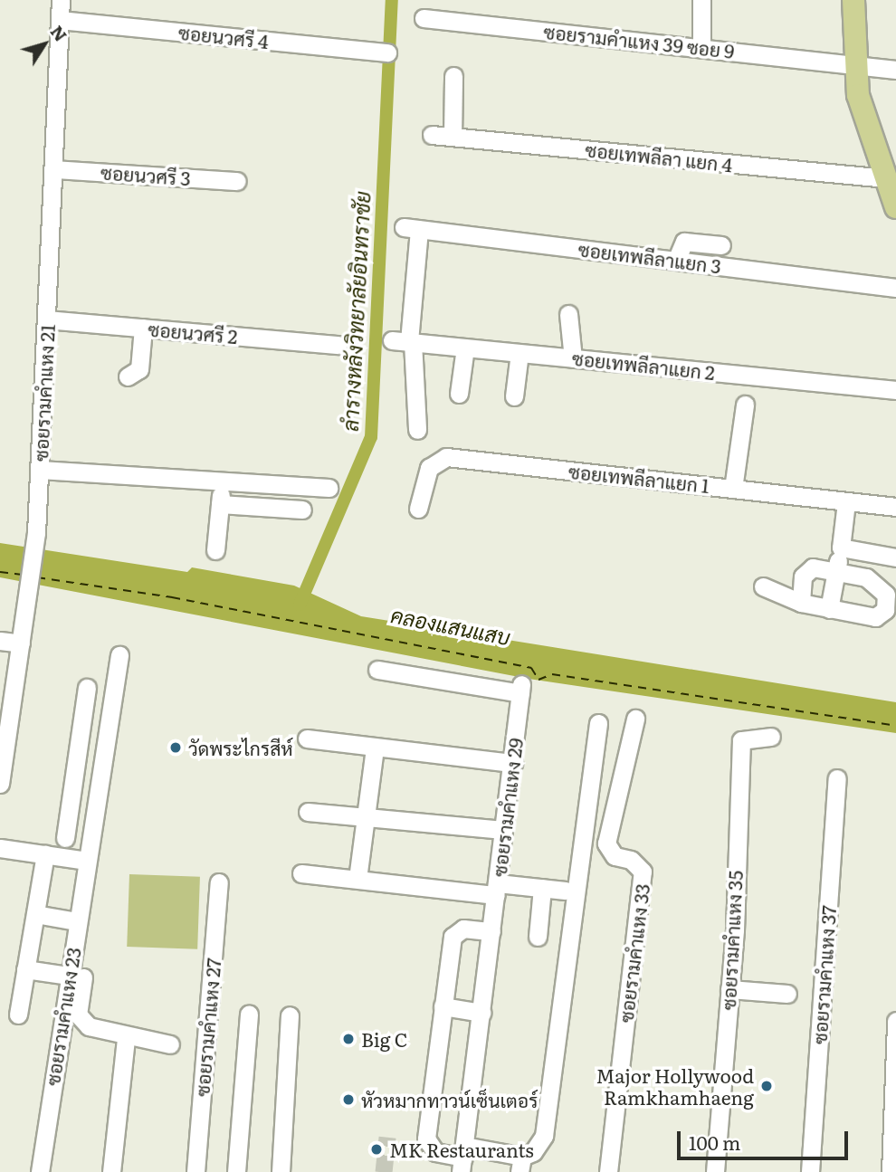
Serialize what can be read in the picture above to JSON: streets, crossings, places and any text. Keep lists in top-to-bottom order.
{
  "streets": {
    "street": [
      "ซอยนวศรี 4",
      "ซอยรามคำแหง 39 ซอย 9",
      "ซอยเทพลีลา แยก 4",
      "ซอยนวศรี 3",
      "ซอยเทพลีลาแยก 3",
      "ซอยนวศรี 2",
      "ซอยเทพลีลาแยก 2",
      "ซอยรามคำแหง 21",
      "ซอยเทพลีลาแยก 1",
      "ซอยรามคำแหง 29",
      "ซอยรามคำแหง 35",
      "ซอยรามคำแหง 33",
      "ซอยรามคำแหง 37",
      "ซอยรามคำแหง 23",
      "ซอยรามคำแหง 27"
    ]
  },
  "crossings": [
    ["ซอยนวศรี 4", "ซอยรามคำแหง 21"],
    ["ซอยนวศรี 3", "ซอยรามคำแหง 21"],
    ["ซอยเทพลีลาแยก 3", "ซอยเทพลีลาแยก 2"],
    ["ซอยนวศรี 2", "ซอยรามคำแหง 21"]
  ],
  "water": ["ลำรางหลังวิทยาลัยอินทราชัย", "คลองแสนแสบ"],
  "places": [
    "วัดพระไกรสีห์",
    "Big C",
    "Major Hollywood Ramkhamhaeng",
    "หัวหมากทาวน์เซ็นเตอร์",
    "MK Restaurants"
  ],
  "scale_bar": "100 m",
  "north": "top right"
}
